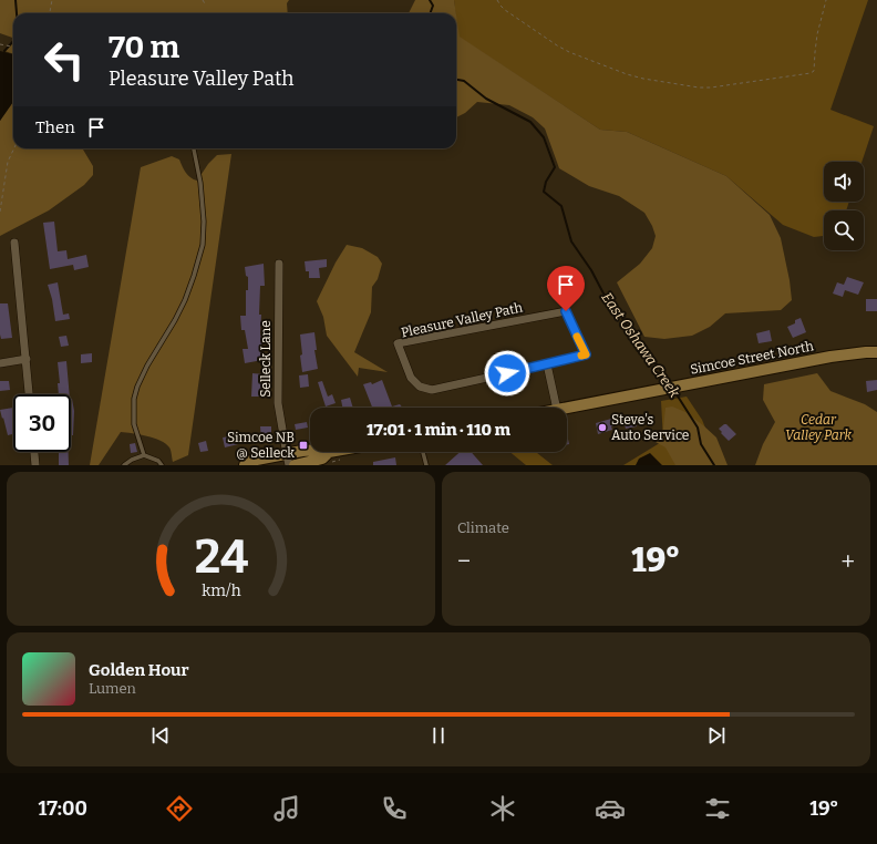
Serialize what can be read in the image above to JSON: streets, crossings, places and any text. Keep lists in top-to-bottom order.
{
  "streets": {
    "main road": ["Simcoe Street North"],
    "street": ["Pleasure Valley Path", "Selleck Lane"]
  },
  "water": ["East Oshawa Creek"],
  "parks": ["Cedar Valley Park"],
  "places": {
    "other": ["Steve's Auto Service"],
    "transit": ["Simcoe NB @ Selleck"]
  },
  "page": {
    "turn": ["70 m", "Pleasure Valley Path"],
    "then": "Then",
    "limit": "30",
    "trip": "17:01 · 1 min · 110 m",
    "tile": "Climate",
    "heat": ["−", "19°", "+"],
    "song": ["Golden Hour", "Lumen"],
    "tabs": ["17:00", "19°"],
    "gauge": ["24", "km/h"]
  }
}
